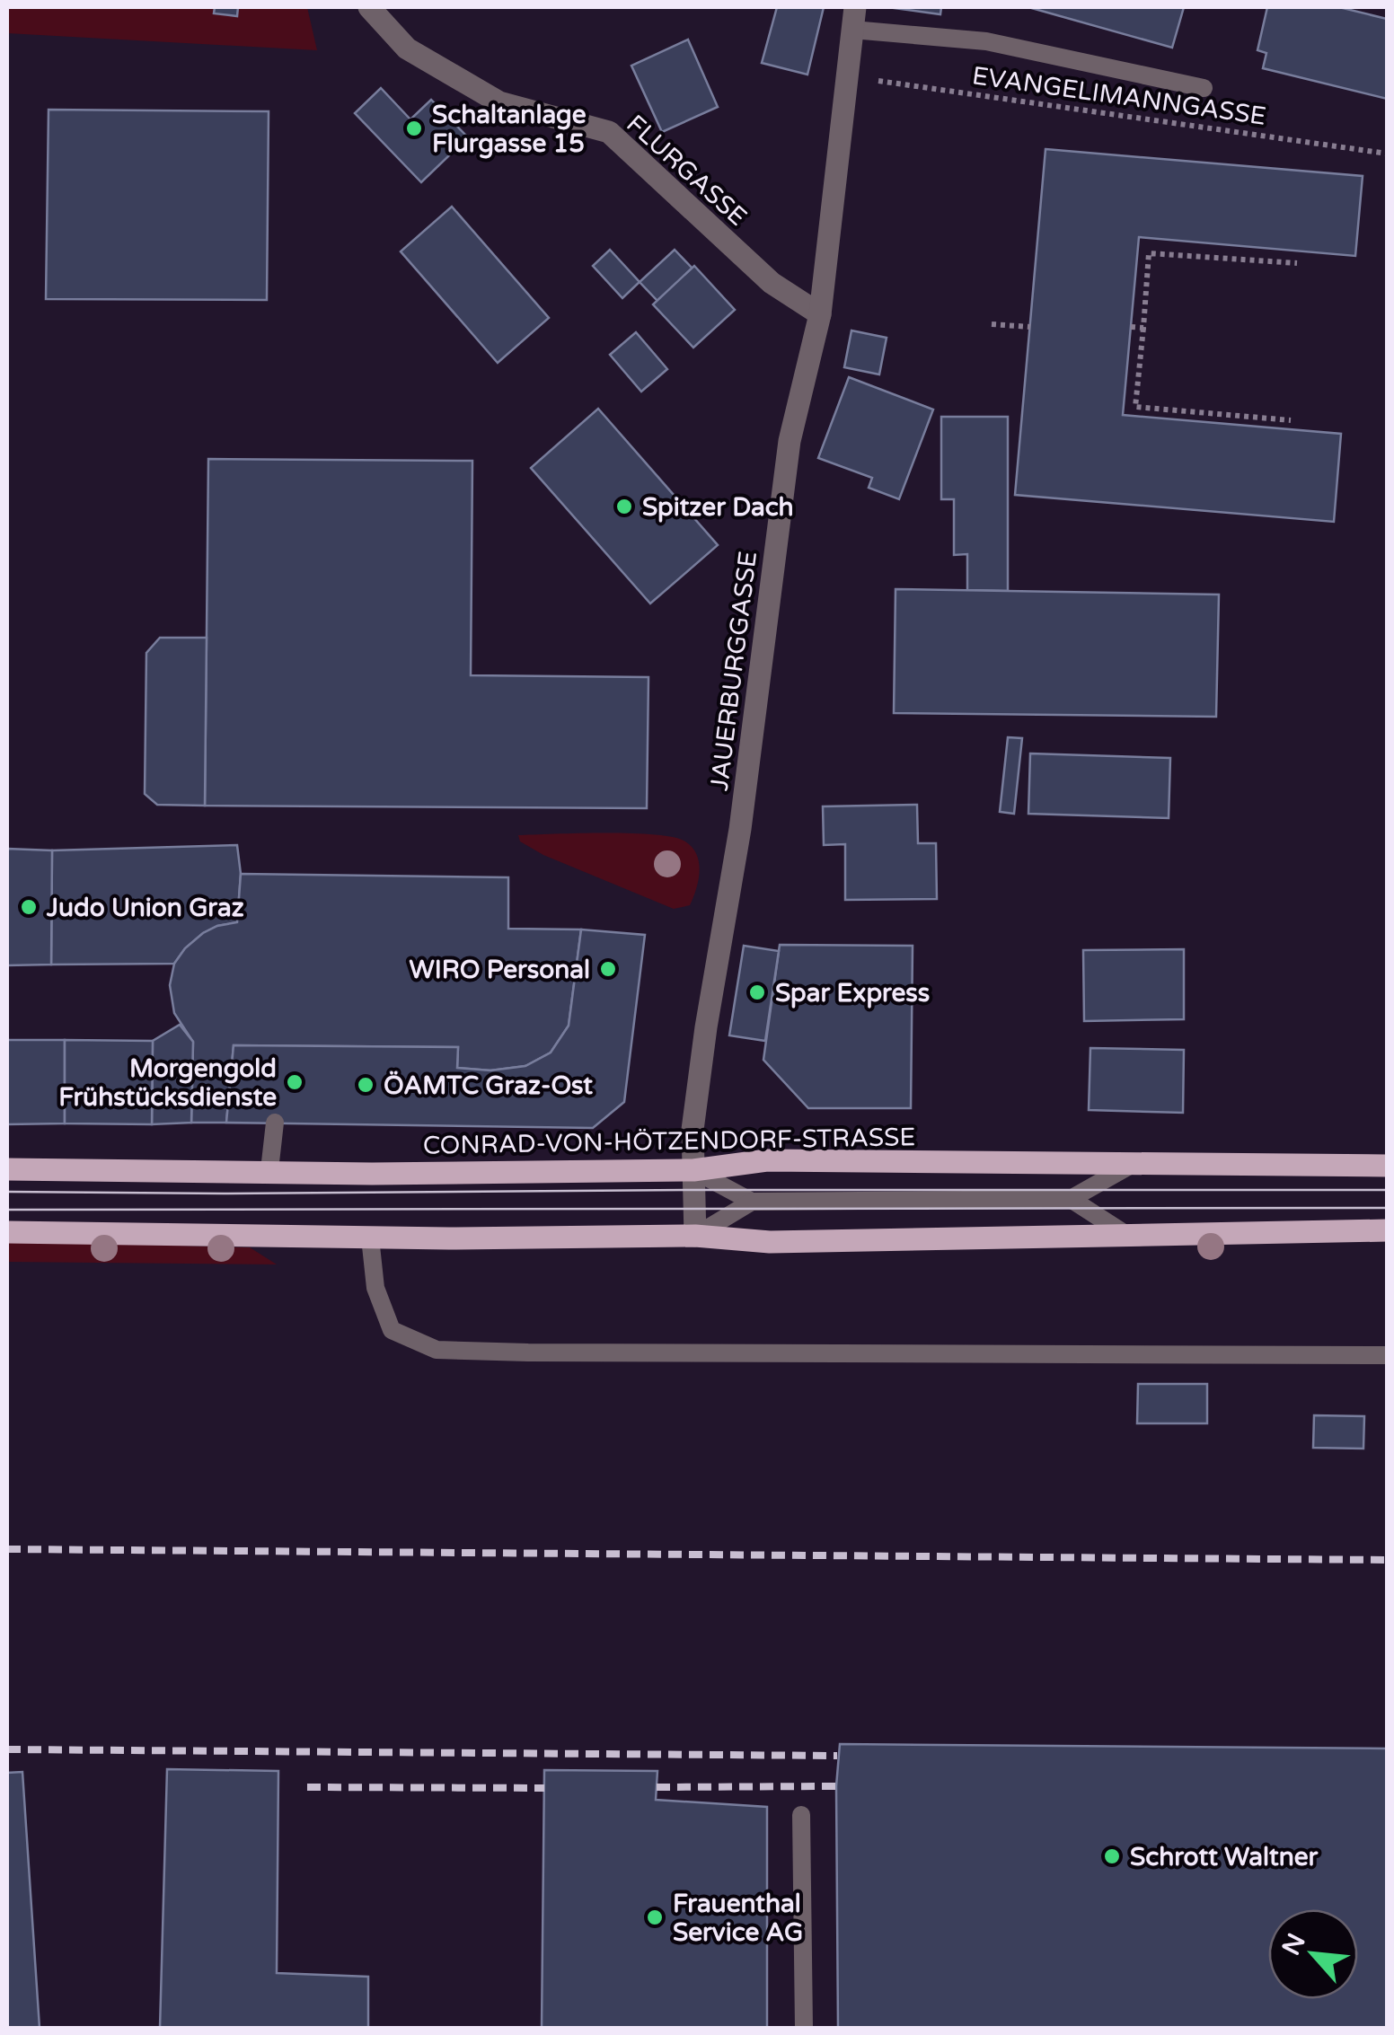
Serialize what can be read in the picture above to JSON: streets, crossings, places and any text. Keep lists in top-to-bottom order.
{
  "streets": {
    "main road": ["CONRAD-VON-HÖTZENDORF-STRASSE"],
    "street": ["FLURGASSE", "JAUERBURGGASSE"],
    "path": ["EVANGELIMANNGASSE"]
  },
  "crossings": [
    ["EVANGELIMANNGASSE", "JAUERBURGGASSE"],
    ["FLURGASSE", "JAUERBURGGASSE"],
    ["JAUERBURGGASSE", "CONRAD-VON-HÖTZENDORF-STRASSE"]
  ],
  "places": [
    "Schaltanlage Flurgasse 15",
    "Spitzer Dach",
    "Judo Union Graz",
    "WIRO Personal",
    "Spar Express",
    "Morgengold Frühstücksdienste",
    "ÖAMTC Graz-Ost",
    "Schrott Waltner",
    "Frauenthal Service AG"
  ],
  "north": "top left"
}
